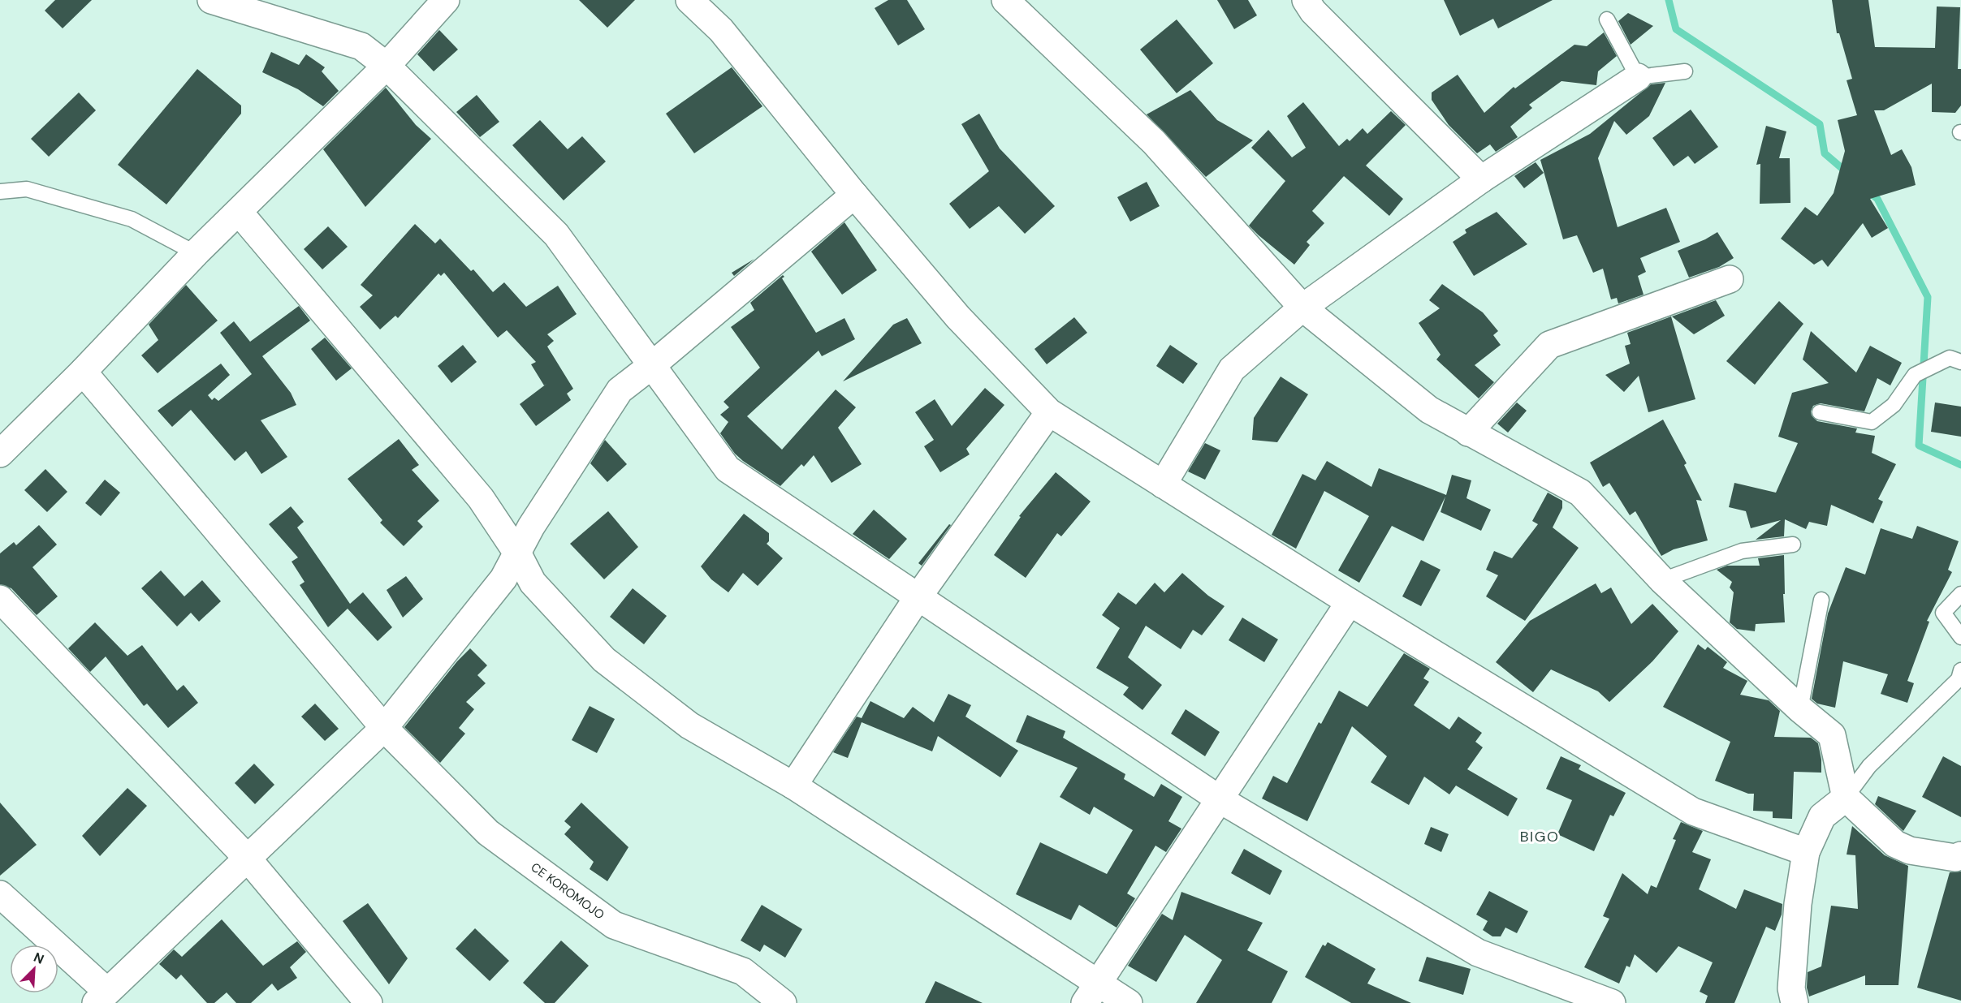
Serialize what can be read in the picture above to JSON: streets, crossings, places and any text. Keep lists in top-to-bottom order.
{
  "streets": {
    "street": ["CE KOROMOJO"]
  },
  "districts": ["BIGO"],
  "north": "top right"
}
